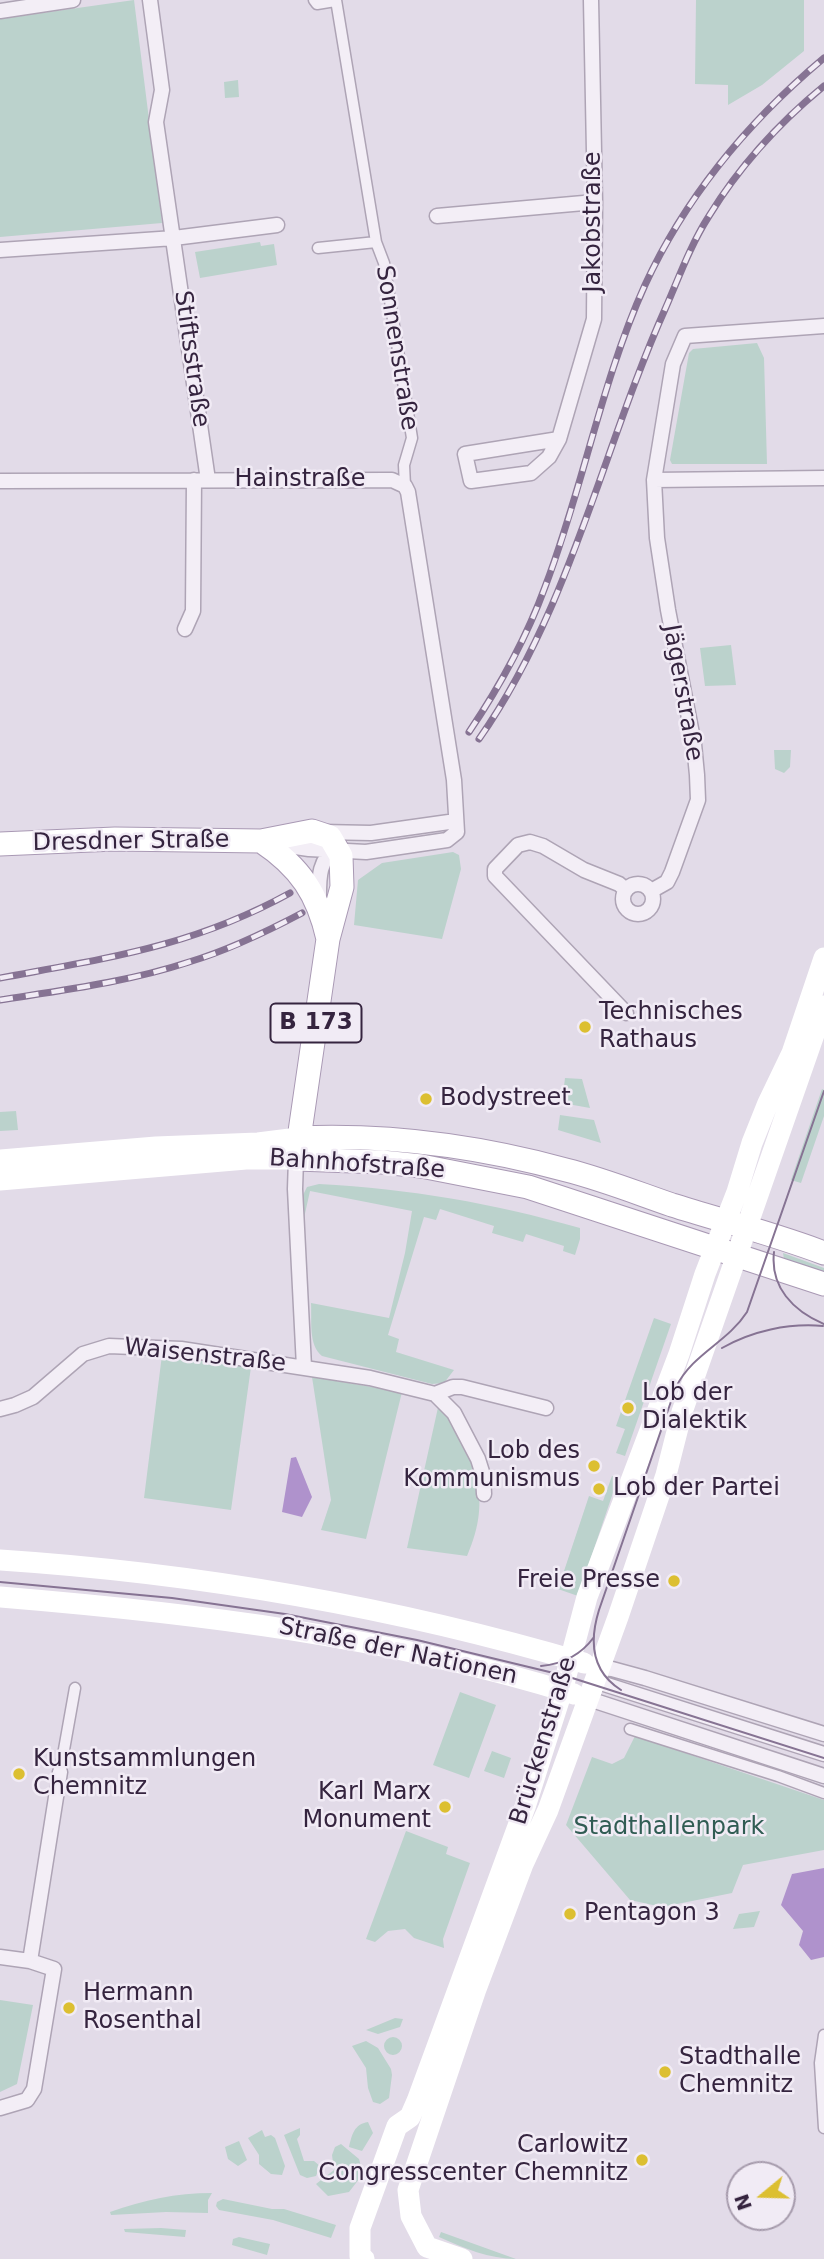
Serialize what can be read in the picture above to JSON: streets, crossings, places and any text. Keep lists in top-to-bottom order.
{
  "streets": {
    "main road": [
      "Dresdner Straße",
      "B 173",
      "Bahnhofstraße",
      "Waisenstraße",
      "Straße der Nationen",
      "Brückenstraße"
    ],
    "street": [
      "Jakobstraße",
      "Sonnenstraße",
      "Stiftsstraße",
      "Hainstraße",
      "Jägerstraße"
    ]
  },
  "crossings": [
    ["Sonnenstraße", "Hainstraße"],
    ["Sonnenstraße", "Dresdner Straße"],
    ["Stiftsstraße", "Hainstraße"],
    ["Dresdner Straße", "Waisenstraße"],
    ["Bahnhofstraße", "Waisenstraße"],
    ["Bahnhofstraße", "Brückenstraße"],
    ["Straße der Nationen", "Brückenstraße"]
  ],
  "parks": ["Stadthallenpark"],
  "places": [
    "Technisches Rathaus",
    "Bodystreet",
    "Lob der Dialektik",
    "Lob des Kommunismus",
    "Lob der Partei",
    "Freie Presse",
    "Kunstsammlungen Chemnitz",
    "Karl Marx Monument",
    "Pentagon 3",
    "Hermann Rosenthal",
    "Stadthalle Chemnitz",
    "Carlowitz Congresscenter Chemnitz"
  ],
  "north": "left"
}
